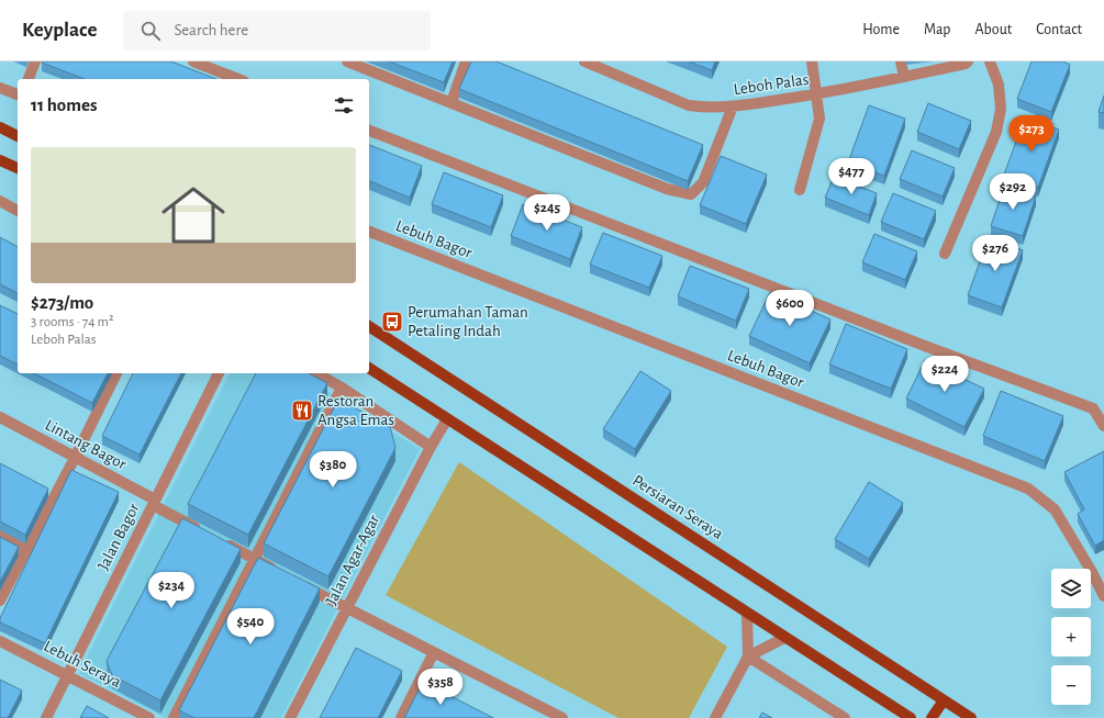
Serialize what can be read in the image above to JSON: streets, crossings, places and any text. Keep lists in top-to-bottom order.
{
  "streets": {
    "main road": ["Persiaran Seraya"],
    "street": [
      "Leboh Palas",
      "Lebuh Bagor",
      "Lintang Bagor",
      "Jalan Bagor",
      "Jalan Agar-Agar",
      "Lebuh Seraya"
    ]
  },
  "crossings": [
    ["Lintang Bagor", "Jalan Bagor"],
    ["Jalan Bagor", "Lebuh Seraya"]
  ],
  "places": {
    "bus stop": ["Perumahan Taman Petaling Indah"],
    "restaurant": ["Restoran Angsa Emas"]
  },
  "page": {
    "header": "Keyplace",
    "search": "Search here",
    "nav": [
      "Home",
      "Map",
      "About",
      "Contact"
    ],
    "heading": "11 homes",
    "price": [
      "$273",
      "$477",
      "$292",
      "$245",
      "$276",
      "$600",
      "$224",
      "$380",
      "$234",
      "$540",
      "$358"
    ],
    "list": [
      {
        "name": "$273/mo",
        "note": "3 rooms · 74 m² · Leboh Palas"
      }
    ],
    "map_buttons": ["+", "−"]
  }
}
